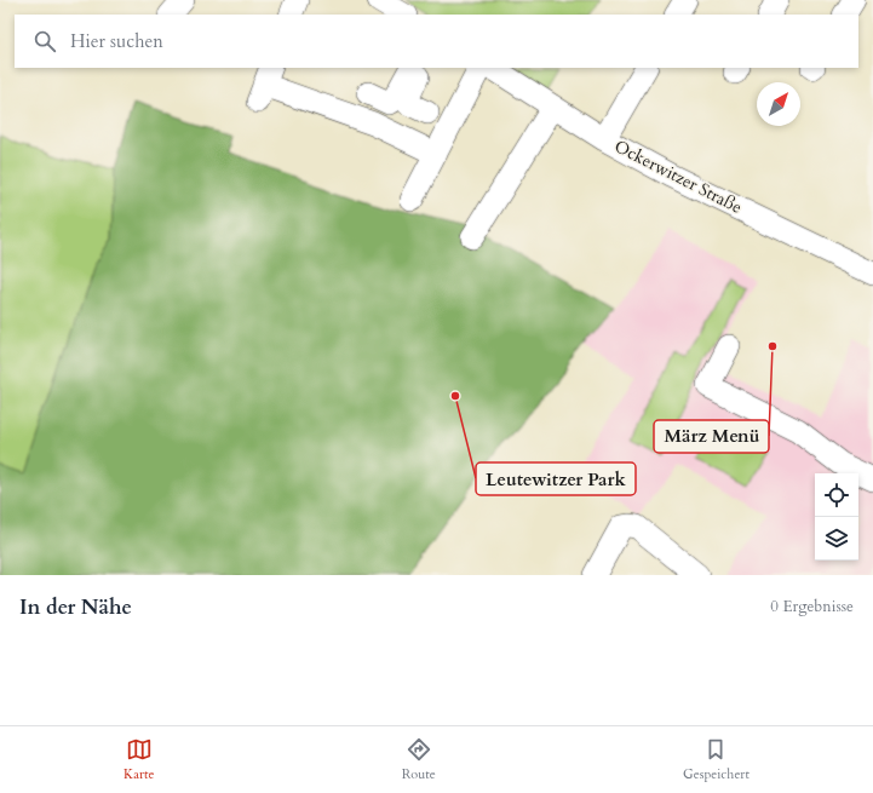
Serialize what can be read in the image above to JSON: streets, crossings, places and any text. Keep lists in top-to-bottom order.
{
  "streets": {
    "street": ["Ockerwitzer Straße"]
  },
  "places": ["März Menü", "Leutewitzer Park"],
  "north": "top right",
  "page": {
    "search": "Hier suchen",
    "heading": ["In der Nähe", "0 Ergebnisse"],
    "nav": ["Karte", "Route", "Gespeichert"]
  }
}
